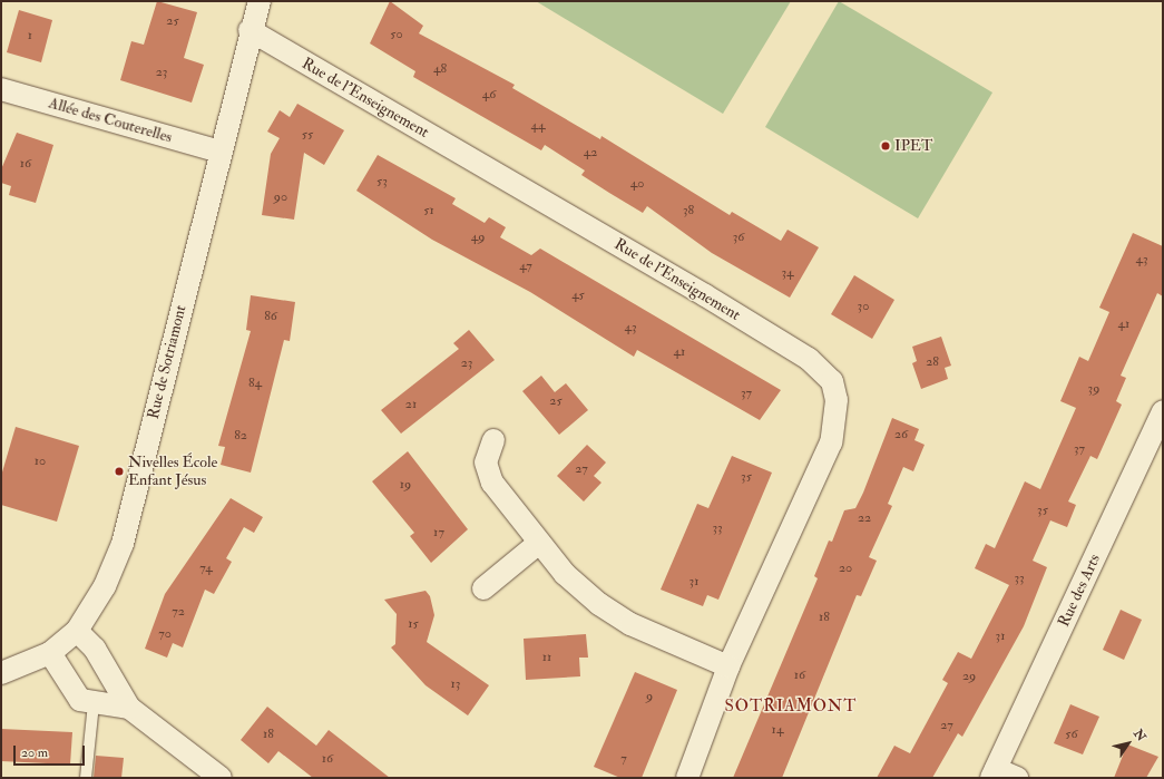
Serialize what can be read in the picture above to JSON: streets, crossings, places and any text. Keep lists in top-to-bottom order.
{
  "streets": {
    "street": [
      "Rue de l'Enseignement",
      "Allée des Couterelles",
      "Rue de Sotriamont",
      "Rue des Arts"
    ]
  },
  "crossings": [
    ["Rue de l'Enseignement", "Rue de Sotriamont"],
    ["Allée des Couterelles", "Rue de Sotriamont"]
  ],
  "districts": ["SOTRIAMONT"],
  "places": ["IPET", "Nivelles École Enfant Jésus"],
  "house_numbers": [
    "25",
    "50",
    "1",
    "48",
    "23",
    "46",
    "44",
    "55",
    "42",
    "16",
    "53",
    "40",
    "90",
    "51",
    "38",
    "49",
    "36",
    "43",
    "47",
    "34",
    "45",
    "30",
    "86",
    "41",
    "43",
    "41",
    "28",
    "23",
    "84",
    "39",
    "37",
    "25",
    "21",
    "26",
    "82",
    "37",
    "10",
    "27",
    "35",
    "19",
    "35",
    "22",
    "33",
    "17",
    "74",
    "20",
    "33",
    "31",
    "72",
    "18",
    "15",
    "70",
    "31",
    "11",
    "16",
    "29",
    "13",
    "9",
    "27",
    "14",
    "18",
    "56",
    "16",
    "7"
  ],
  "scale_bar": "20 m",
  "north": "top right"
}
